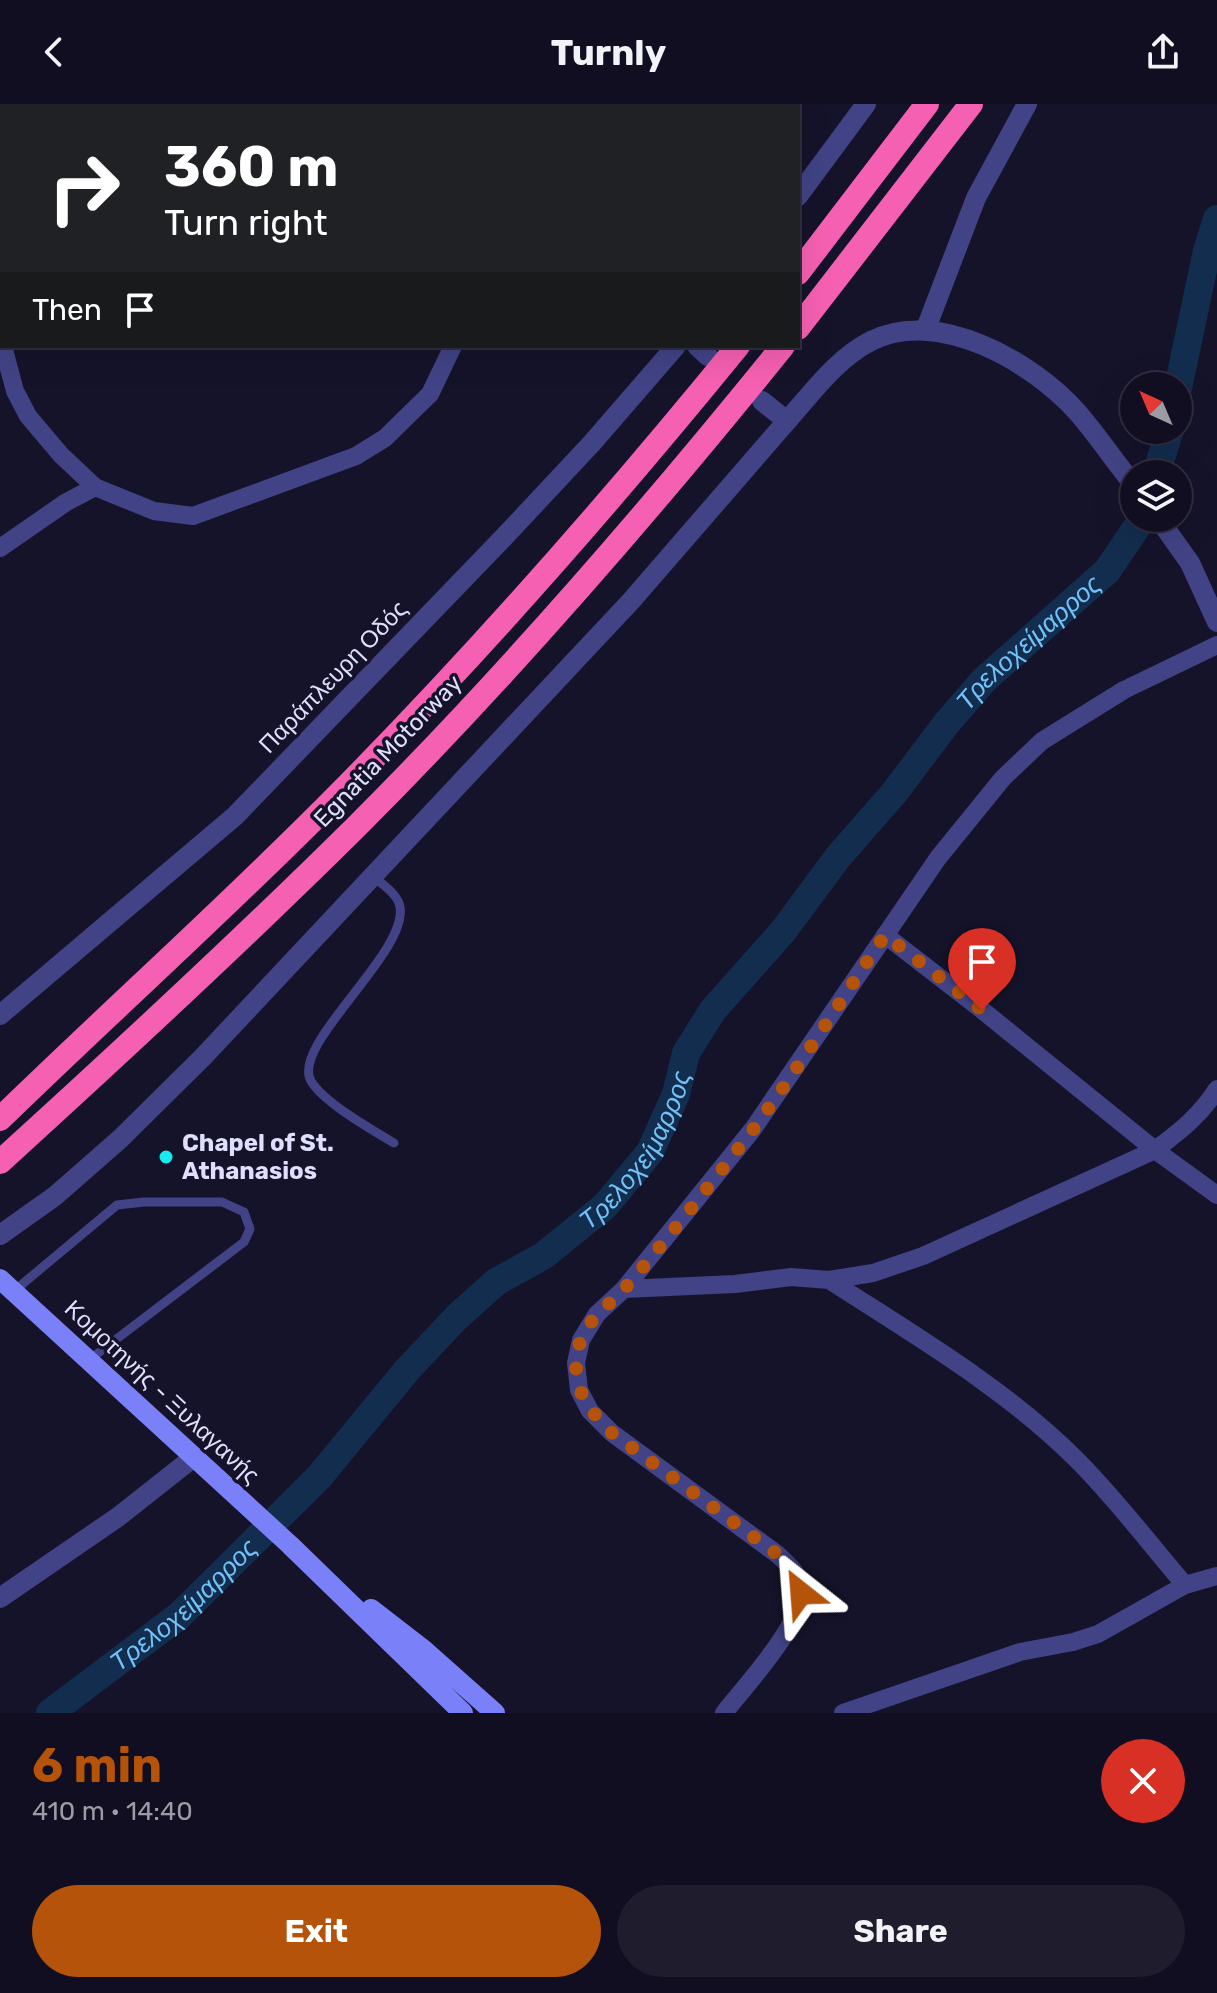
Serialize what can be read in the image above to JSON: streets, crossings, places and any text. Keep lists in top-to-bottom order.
{
  "streets": {
    "highway": ["Egnatia Motorway"],
    "main road": ["Κομοτηνής - Ξυλαγανής"],
    "street": ["Παράπλευρη Οδός"]
  },
  "water": ["Τρελοχείμαρρος"],
  "places": ["Chapel of St. Athanasios"],
  "north": "top left",
  "page": {
    "header": "Turnly",
    "turn": ["360 m", "Turn right"],
    "then": "Then",
    "heading": ["6 min", "410 m · 14:40"],
    "buttons": ["Exit", "Share"]
  }
}
